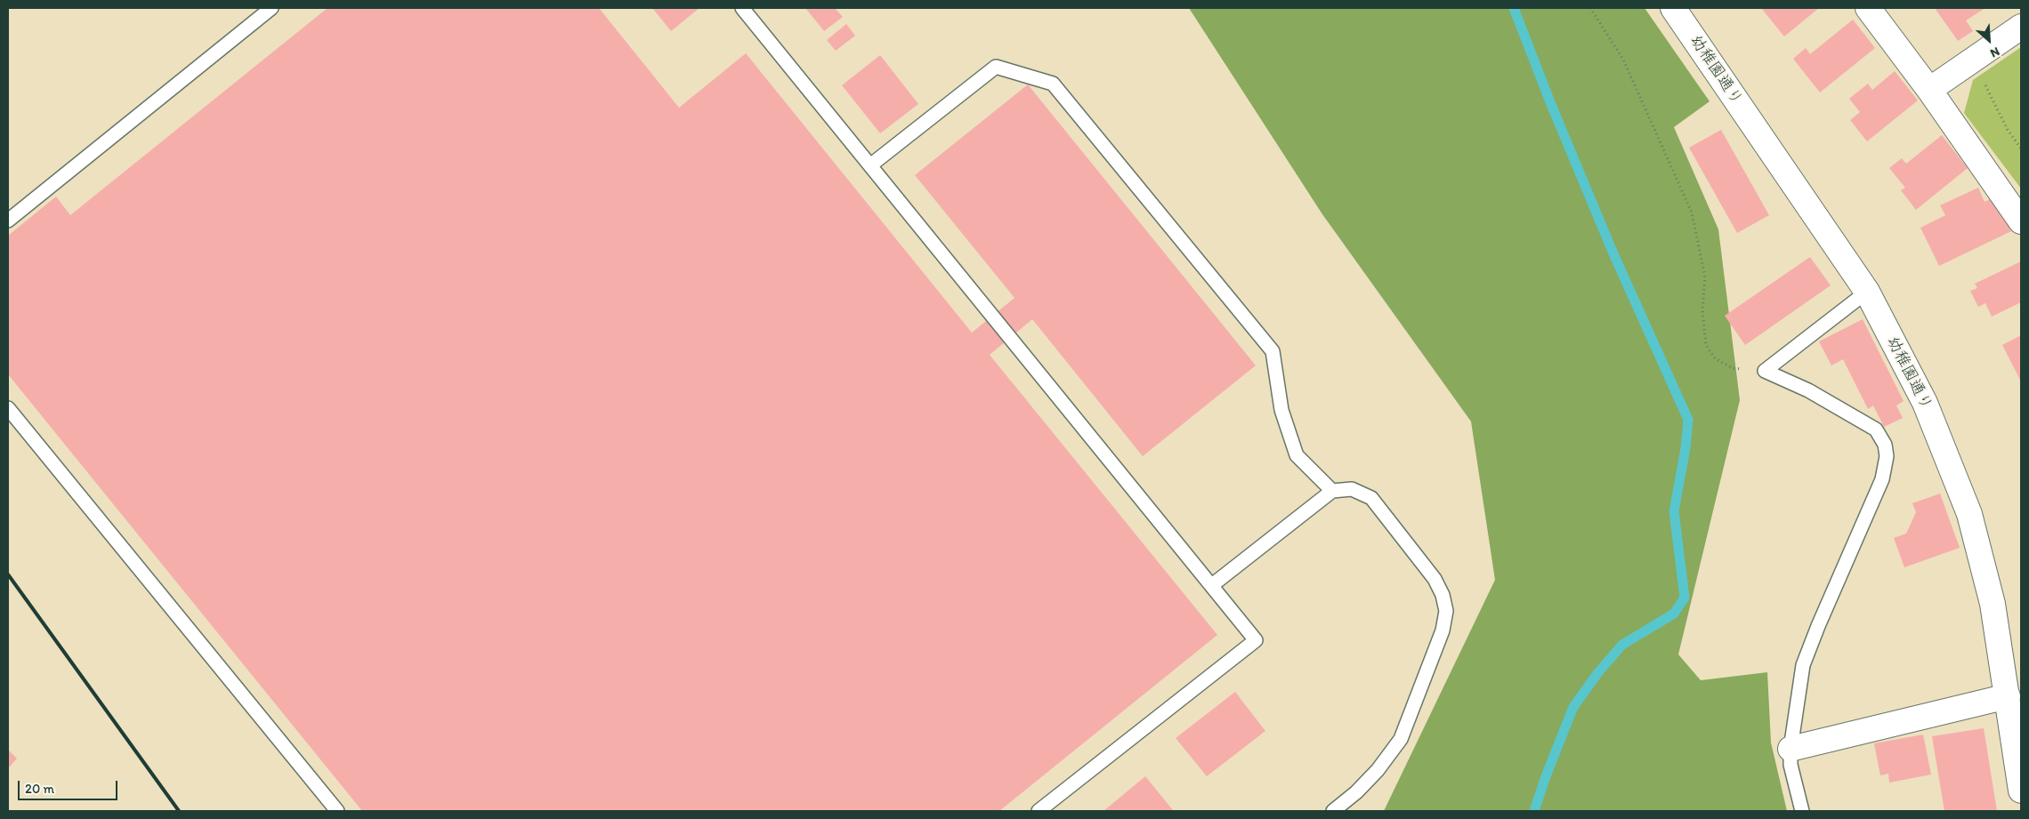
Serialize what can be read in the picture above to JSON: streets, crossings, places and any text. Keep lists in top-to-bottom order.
{
  "streets": {
    "street": ["幼稚園通り"]
  },
  "scale_bar": "20 m",
  "north": "bottom right"
}
